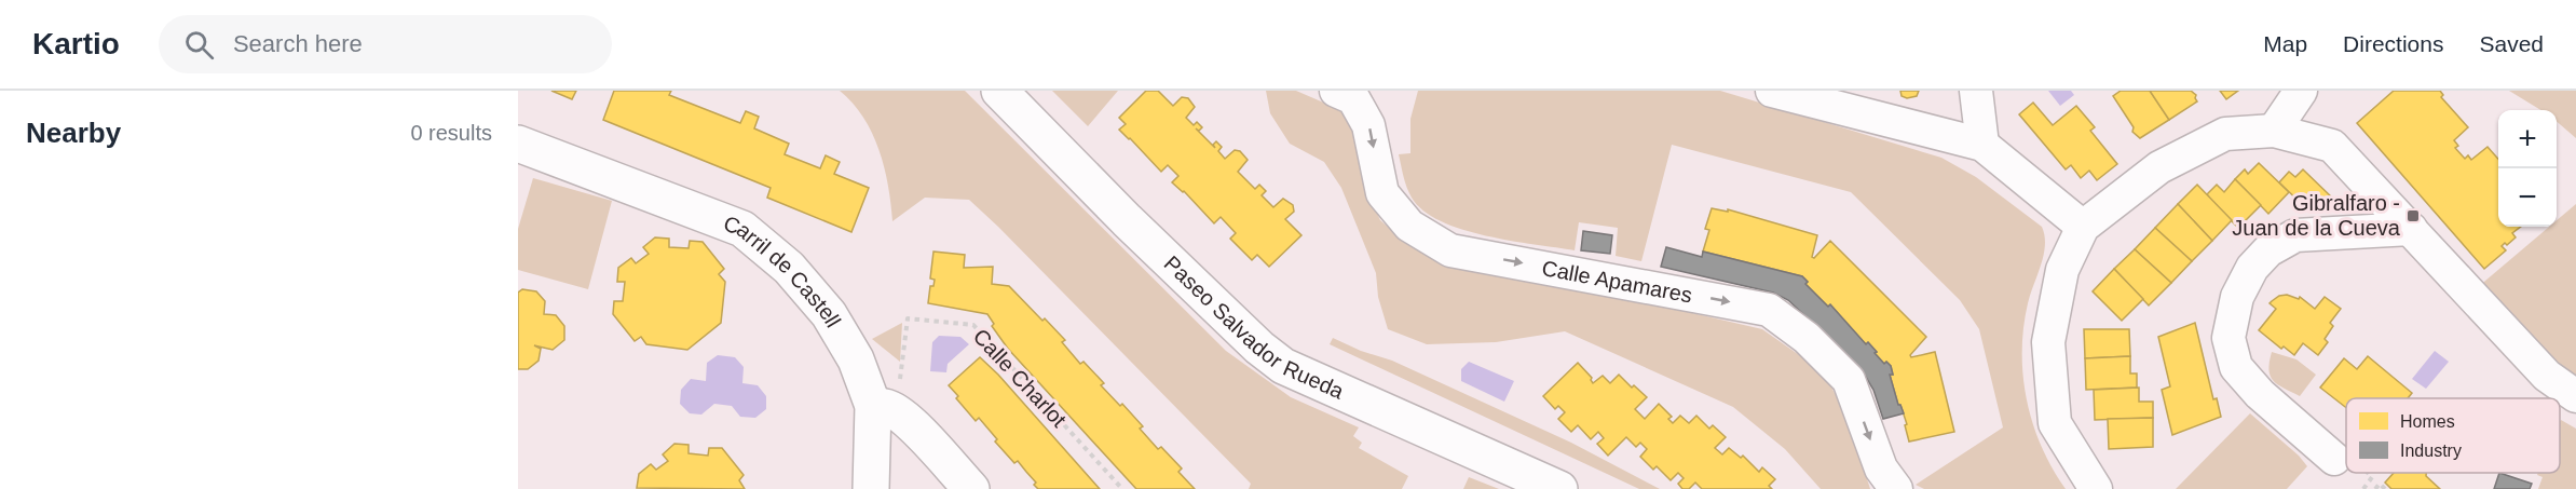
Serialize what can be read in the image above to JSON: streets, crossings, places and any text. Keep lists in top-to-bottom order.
{
  "streets": {
    "main road": ["Carril de Castell", "Paseo Salvador Rueda"],
    "street": ["Calle Apamares"],
    "path": ["Calle Charlot"]
  },
  "crossings": [
    ["Carril de Castell", "Calle Charlot"]
  ],
  "places": {
    "transit": ["Gibralfaro - Juan de la Cueva"]
  },
  "legend": ["Homes", "Industry"],
  "page": {
    "header": "Kartio",
    "search": "Search here",
    "nav": ["Map", "Directions", "Saved"],
    "heading": ["Nearby", "0 results"],
    "map_buttons": ["+", "−"]
  }
}
